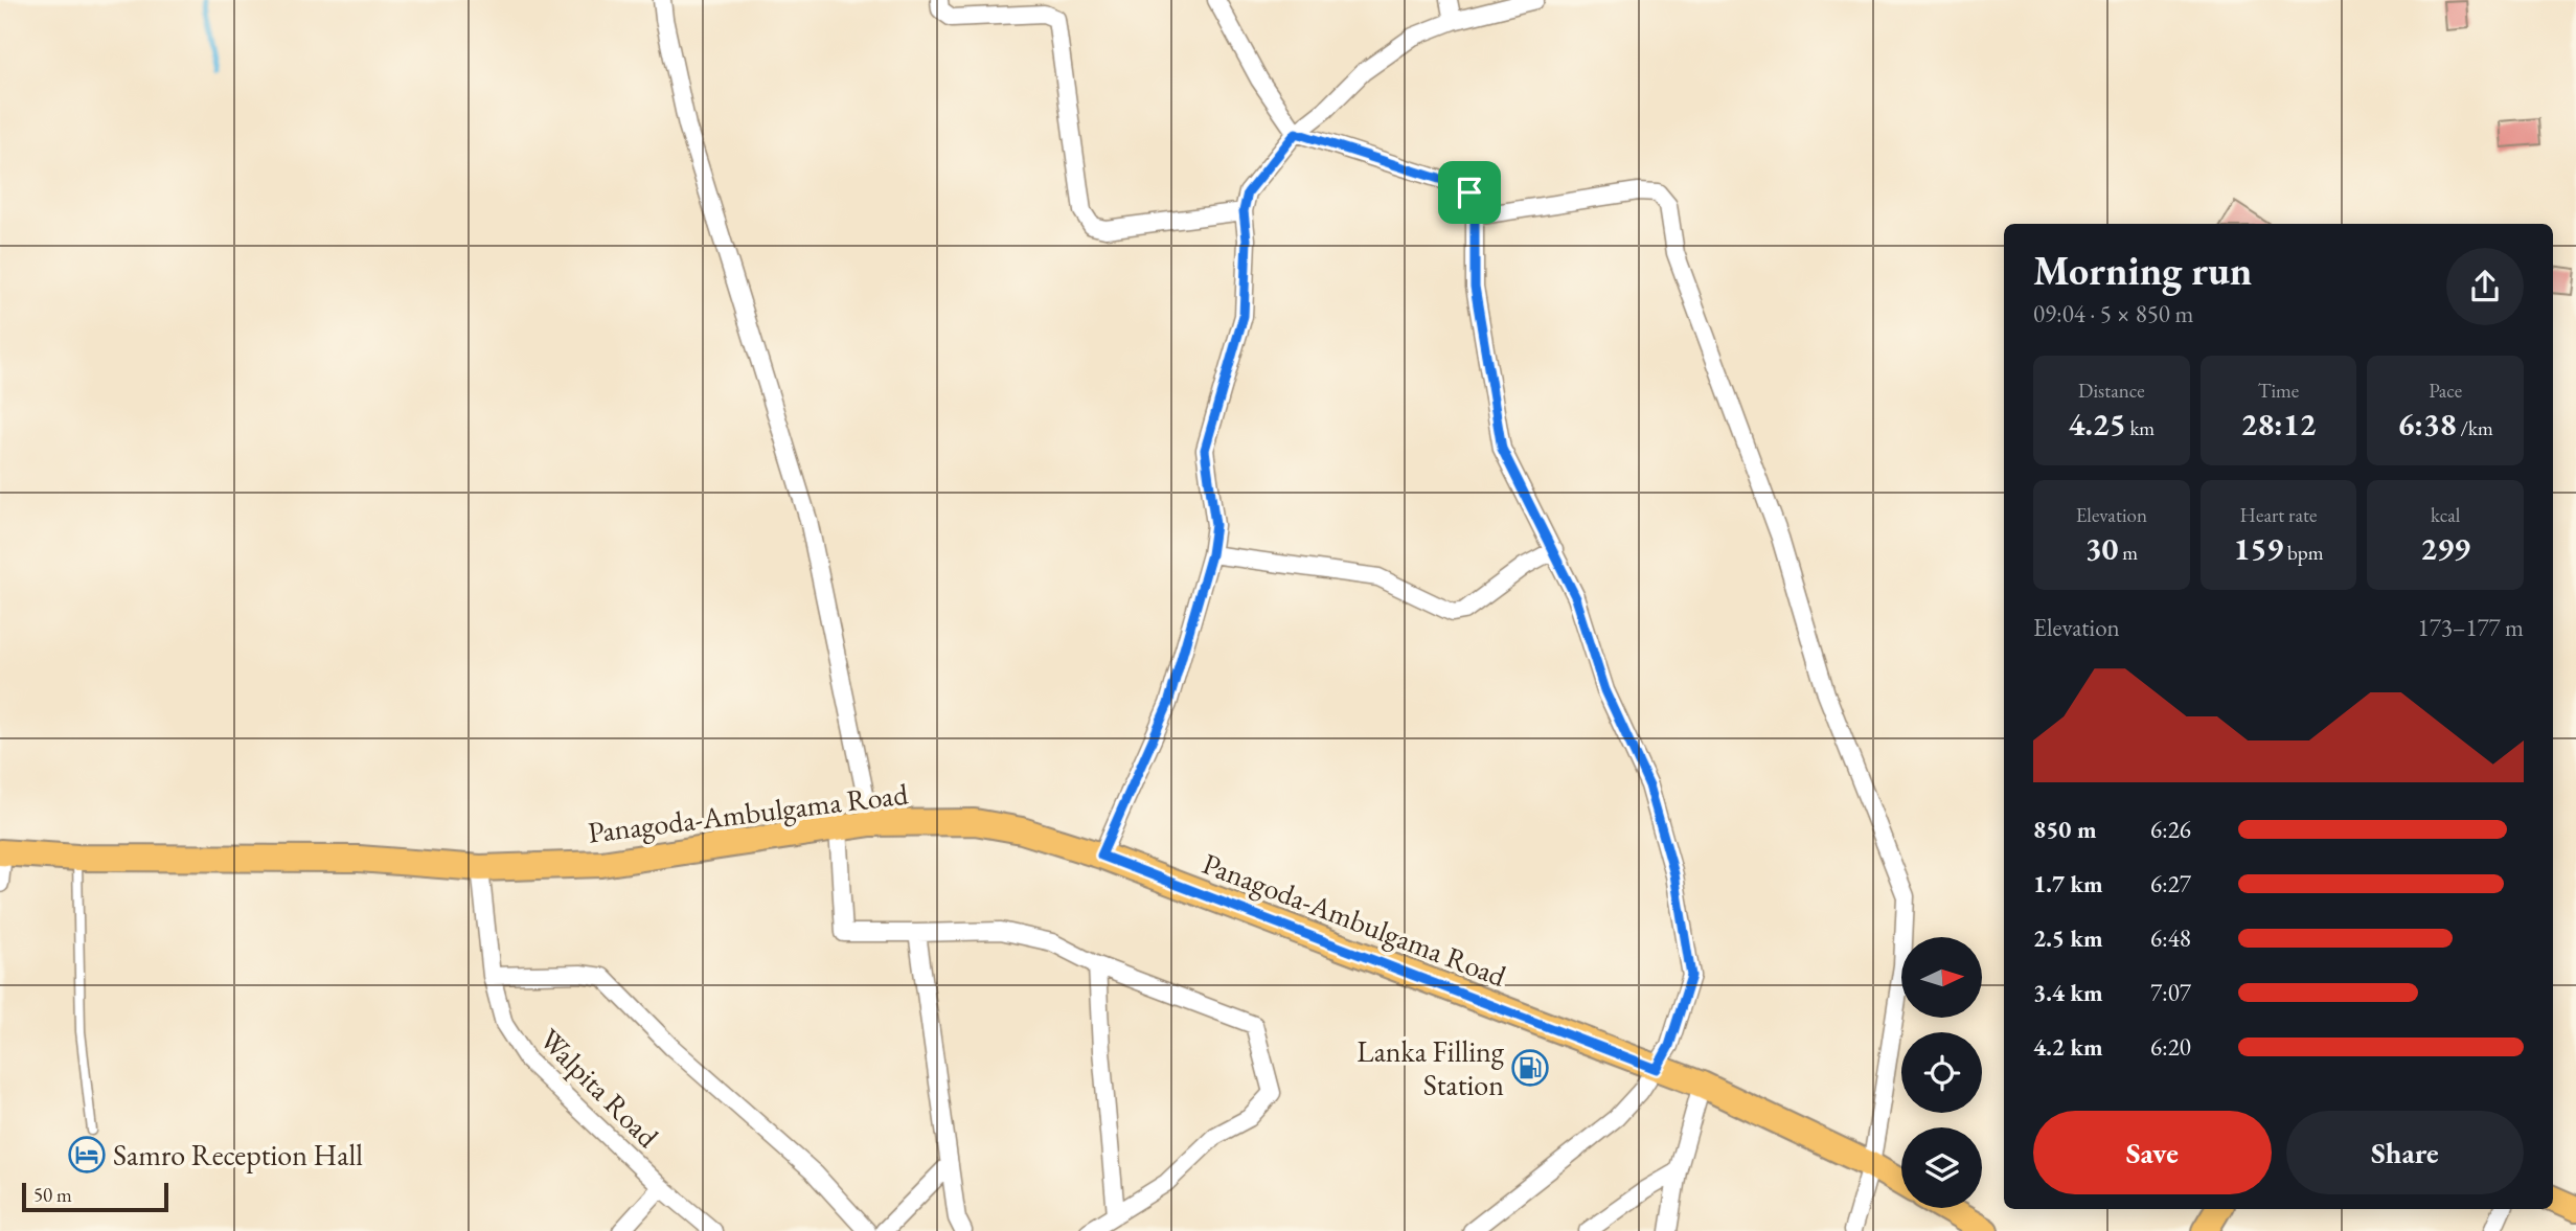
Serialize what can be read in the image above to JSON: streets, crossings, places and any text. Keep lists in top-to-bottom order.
{
  "streets": {
    "main road": ["Panagoda-Ambulgama Road"],
    "street": ["Walpita Road"]
  },
  "crossings": [
    ["Panagoda-Ambulgama Road", "Walpita Road"]
  ],
  "places": {
    "fuel station": ["Lanka Filling Station"],
    "hotel": ["Samro Reception Hall"]
  },
  "scale_bar": "50 m",
  "north": "right",
  "page": {
    "heading": ["Morning run", "09:04 · 5 × 850 m"],
    "stats": [
      ["Distance", "4.25 km"],
      ["Time", "28:12"],
      ["Pace", "6:38 /km"],
      ["Elevation", "30 m"],
      ["Heart rate", "159 bpm"],
      ["kcal", "299"]
    ],
    "chart": ["Elevation", "173–177 m"],
    "list": [
      {
        "name": "850 m",
        "note": "6:26"
      },
      {
        "name": "1.7 km",
        "note": "6:27"
      },
      {
        "name": "2.5 km",
        "note": "6:48"
      },
      {
        "name": "3.4 km",
        "note": "7:07"
      },
      {
        "name": "4.2 km",
        "note": "6:20"
      }
    ],
    "buttons": ["Save", "Share"],
    "scale": "50 m"
  }
}
